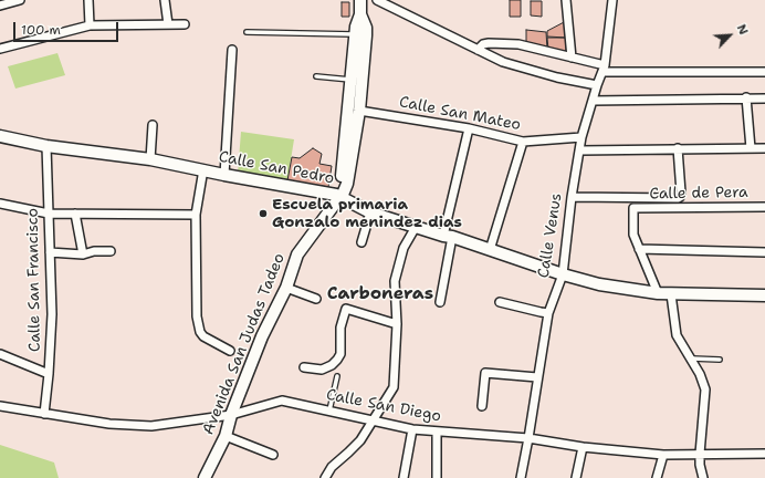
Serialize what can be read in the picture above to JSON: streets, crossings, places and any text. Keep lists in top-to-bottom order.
{
  "streets": {
    "street": [
      "Calle San Mateo",
      "Calle San Pedro",
      "Calle de Pera",
      "Calle Venus",
      "Calle San Francisco",
      "Avenida San Judas Tadeo",
      "Calle San Diego"
    ]
  },
  "crossings": [
    ["Calle San Mateo", "Calle Venus"],
    ["Calle San Mateo", "Avenida San Judas Tadeo"],
    ["Calle San Pedro", "Calle Venus"],
    ["Calle San Pedro", "Calle San Francisco"],
    ["Calle San Pedro", "Avenida San Judas Tadeo"],
    ["Calle Venus", "Calle San Diego"],
    ["Calle San Francisco", "Calle San Diego"],
    ["Avenida San Judas Tadeo", "Calle San Diego"]
  ],
  "districts": ["Carboneras"],
  "places": ["Escuela primaria Gonzalo menindez dias"],
  "scale_bar": "100 m",
  "north": "top right"
}
